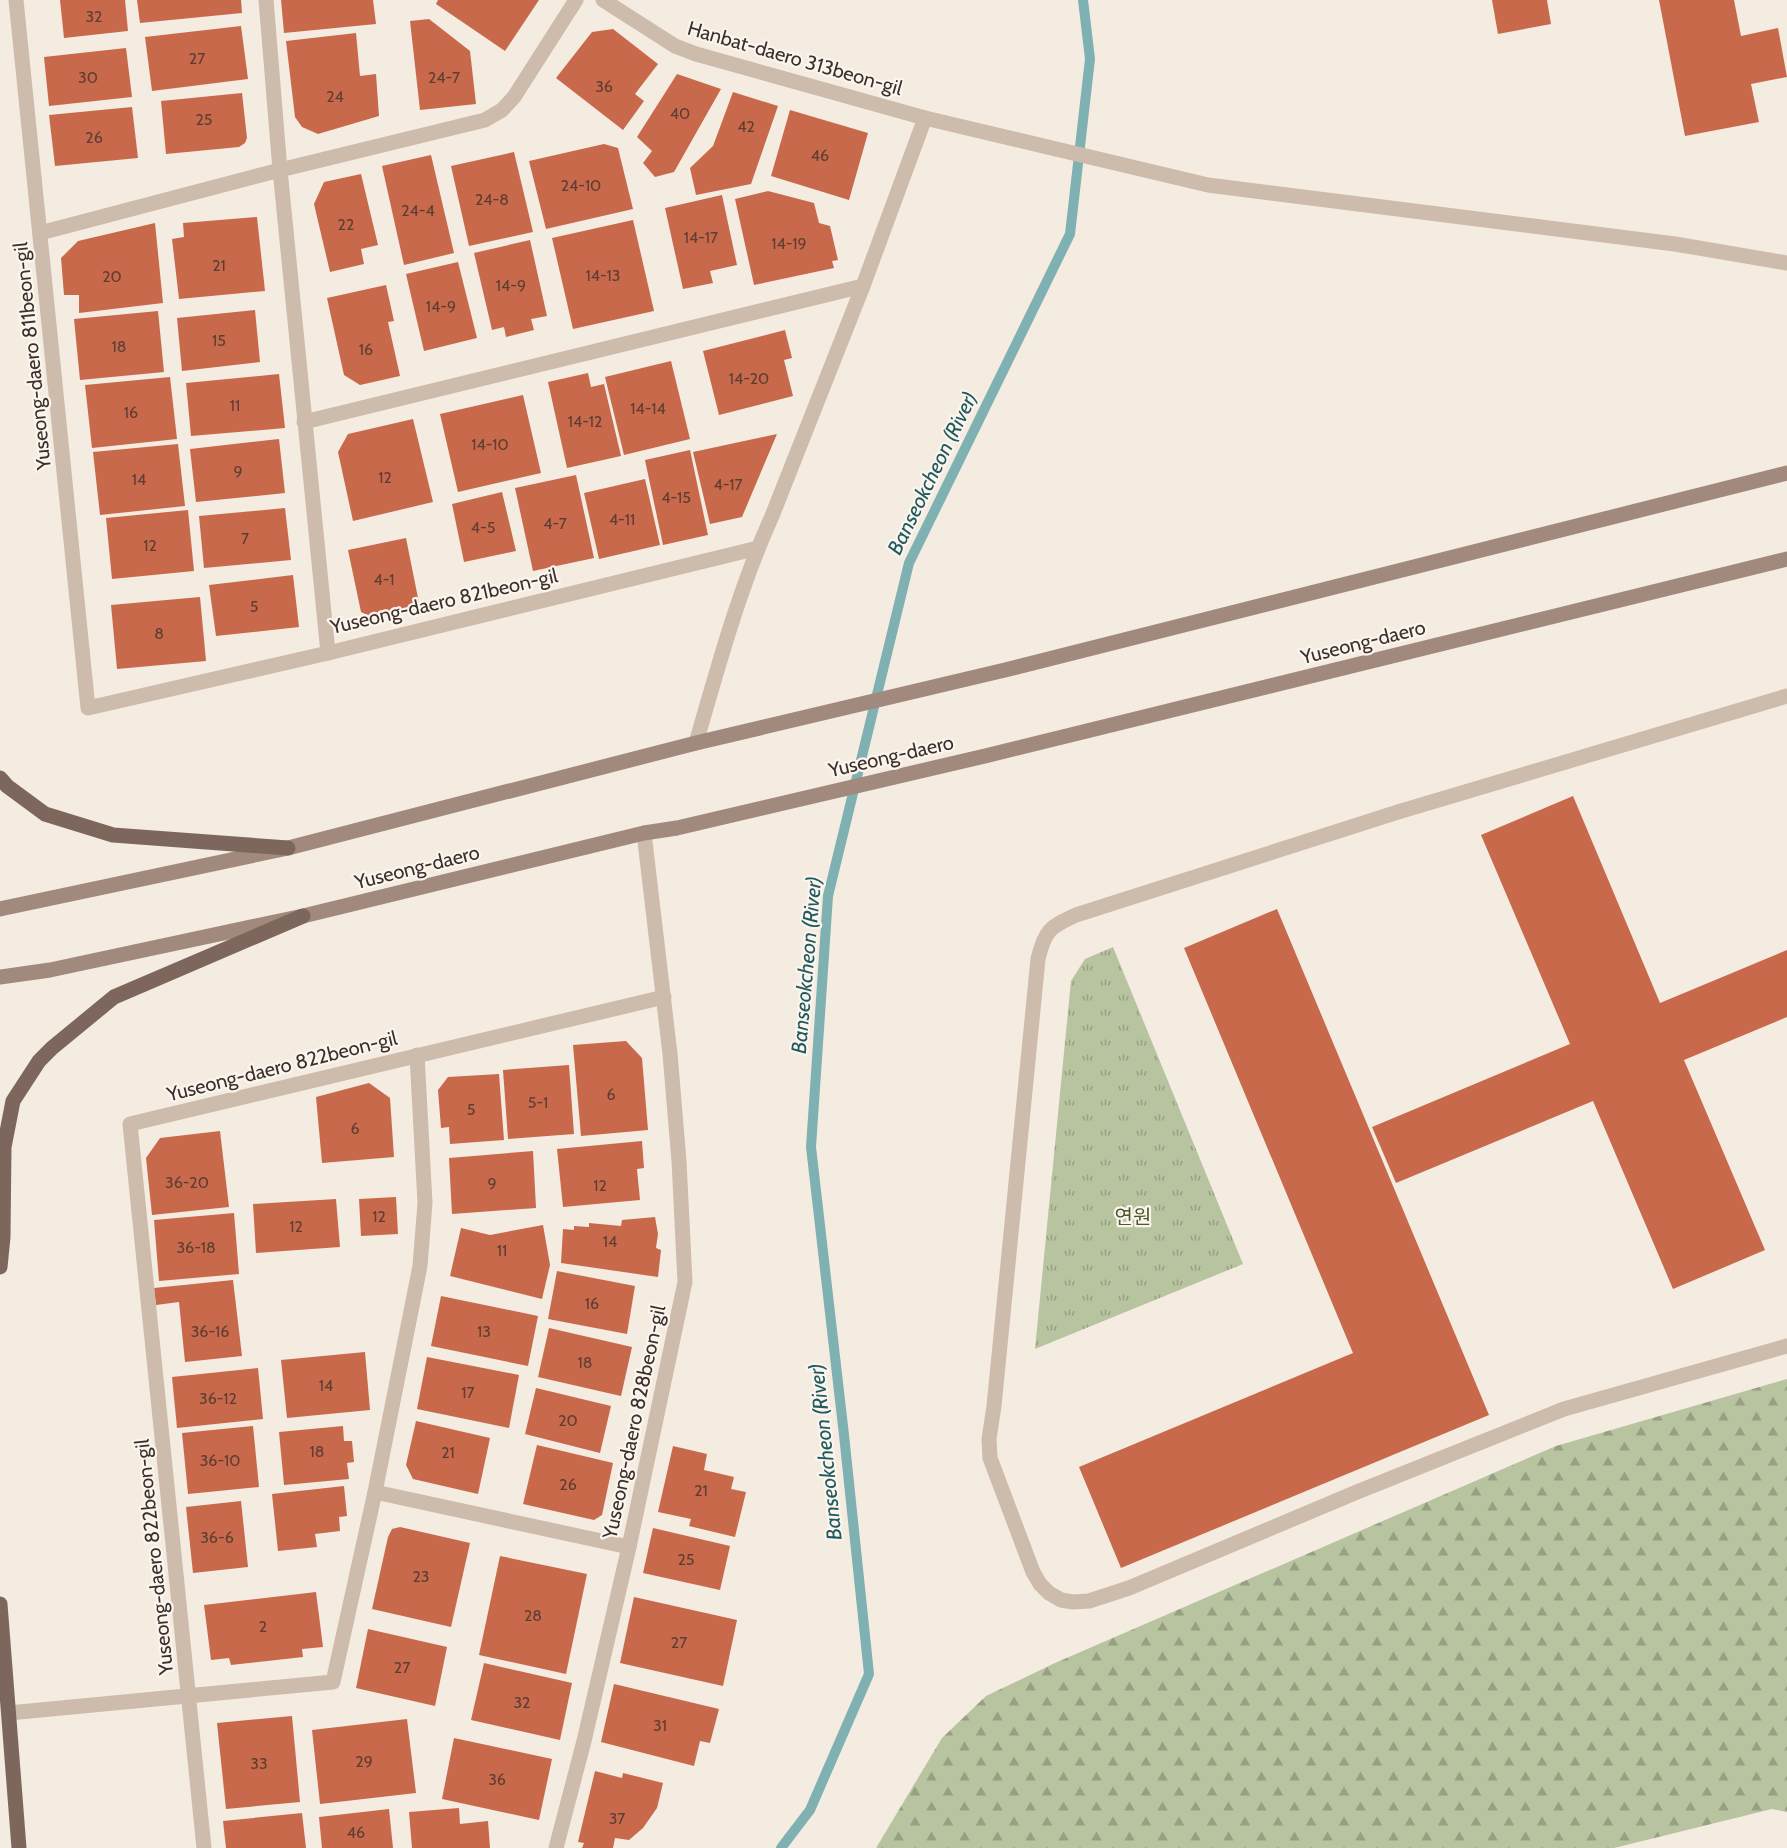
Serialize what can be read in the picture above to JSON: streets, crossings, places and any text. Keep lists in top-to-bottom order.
{
  "streets": {
    "main road": ["Yuseong-daero"],
    "street": [
      "Hanbat-daero 313beon-gil",
      "Yuseong-daero 811beon-gil",
      "Yuseong-daero 821beon-gil",
      "Yuseong-daero 822beon-gil",
      "Yuseong-daero 828beon-gil"
    ]
  },
  "crossings": [
    ["Yuseong-daero 811beon-gil", "Yuseong-daero 821beon-gil"],
    ["Yuseong-daero", "Yuseong-daero 828beon-gil"]
  ],
  "water": ["Banseokcheon (River)"],
  "parks": ["연원"],
  "house_numbers": [
    "32",
    "27",
    "30",
    "24-7",
    "36",
    "24",
    "40",
    "25",
    "42",
    "26",
    "46",
    "24-10",
    "24-8",
    "24-4",
    "22",
    "14-17",
    "14-19",
    "21",
    "14-13",
    "20",
    "14-9",
    "14-9",
    "15",
    "18",
    "16",
    "14-20",
    "11",
    "14-14",
    "16",
    "14-12",
    "14-10",
    "9",
    "12",
    "14",
    "4-17",
    "4-15",
    "4-11",
    "4-7",
    "4-5",
    "7",
    "12",
    "4-1",
    "5",
    "8",
    "6",
    "5-1",
    "5",
    "6",
    "36-20",
    "9",
    "12",
    "12",
    "12",
    "14",
    "36-18",
    "11",
    "16",
    "36-16",
    "13",
    "18",
    "14",
    "17",
    "36-12",
    "20",
    "18",
    "21",
    "36-10",
    "26",
    "21",
    "36-6",
    "25",
    "23",
    "28",
    "2",
    "27",
    "27",
    "32",
    "31",
    "29",
    "33",
    "36",
    "37",
    "46"
  ]
}
